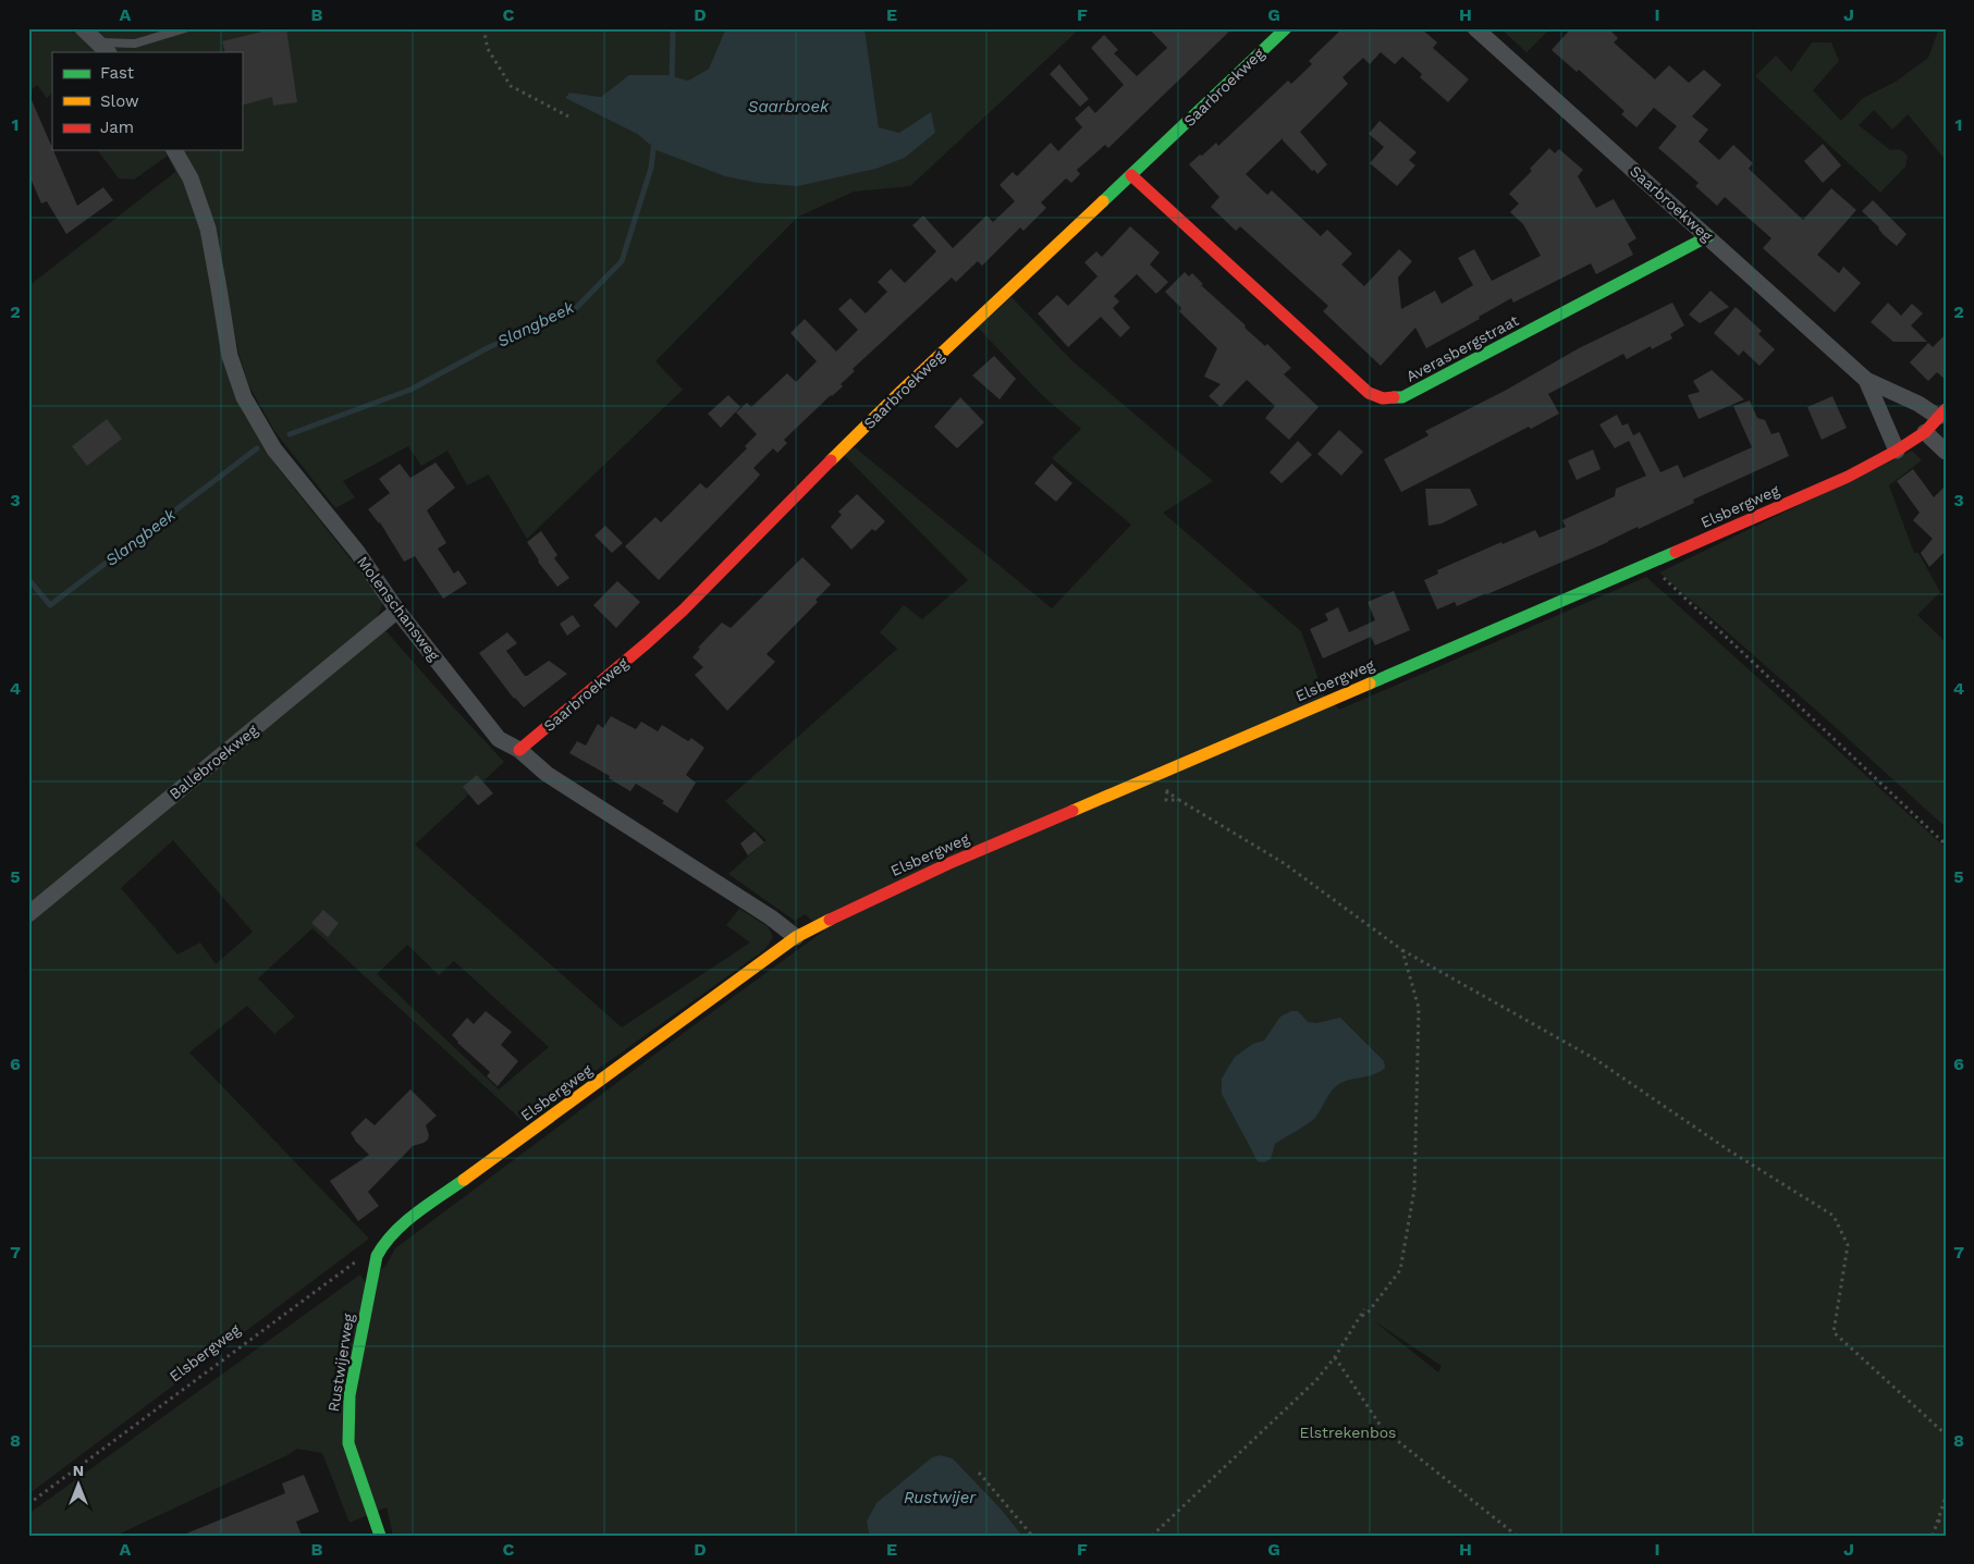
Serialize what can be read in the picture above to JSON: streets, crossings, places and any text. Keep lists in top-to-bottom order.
{
  "streets": {
    "street": [
      "Saarbroekweg",
      "Averasbergstraat",
      "Elsbergweg",
      "Molenschansweg",
      "Ballebroekweg",
      "Rustwijerweg"
    ]
  },
  "crossings": [
    ["Saarbroekweg", "Averasbergstraat"],
    ["Saarbroekweg", "Elsbergweg"],
    ["Saarbroekweg", "Molenschansweg"],
    ["Elsbergweg", "Molenschansweg"],
    ["Elsbergweg", "Rustwijerweg"],
    ["Molenschansweg", "Ballebroekweg"]
  ],
  "water": ["Saarbroek", "Slangbeek", "Rustwijer"],
  "parks": ["Elstrekenbos"],
  "legend": ["Fast", "Slow", "Jam"],
  "north": "top",
  "grid": {
    "columns": [
      "A",
      "B",
      "C",
      "D",
      "E",
      "F",
      "G",
      "H",
      "I",
      "J"
    ],
    "rows": [
      "1",
      "2",
      "3",
      "4",
      "5",
      "6",
      "7",
      "8"
    ]
  }
}
